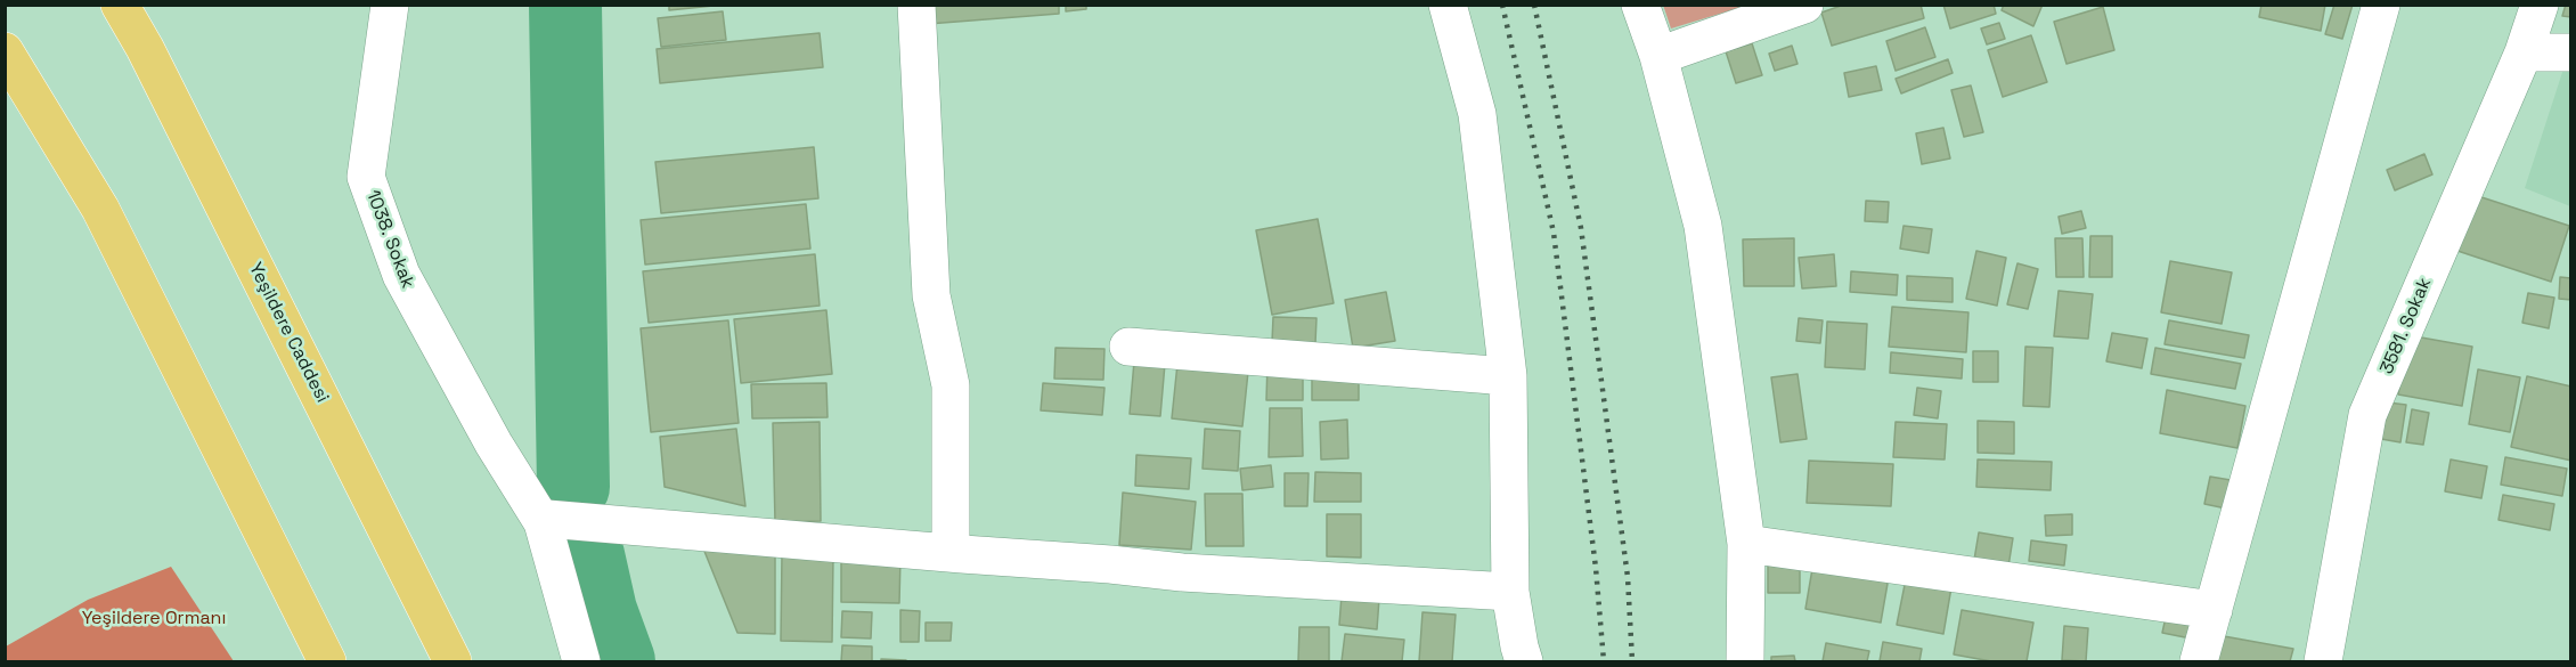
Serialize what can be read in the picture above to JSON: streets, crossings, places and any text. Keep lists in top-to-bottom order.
{
  "streets": {
    "highway": ["Yeşildere Caddesi"],
    "street": ["1038. Sokak", "3581. Sokak"]
  },
  "parks": ["Yeşildere Ormanı"]
}
